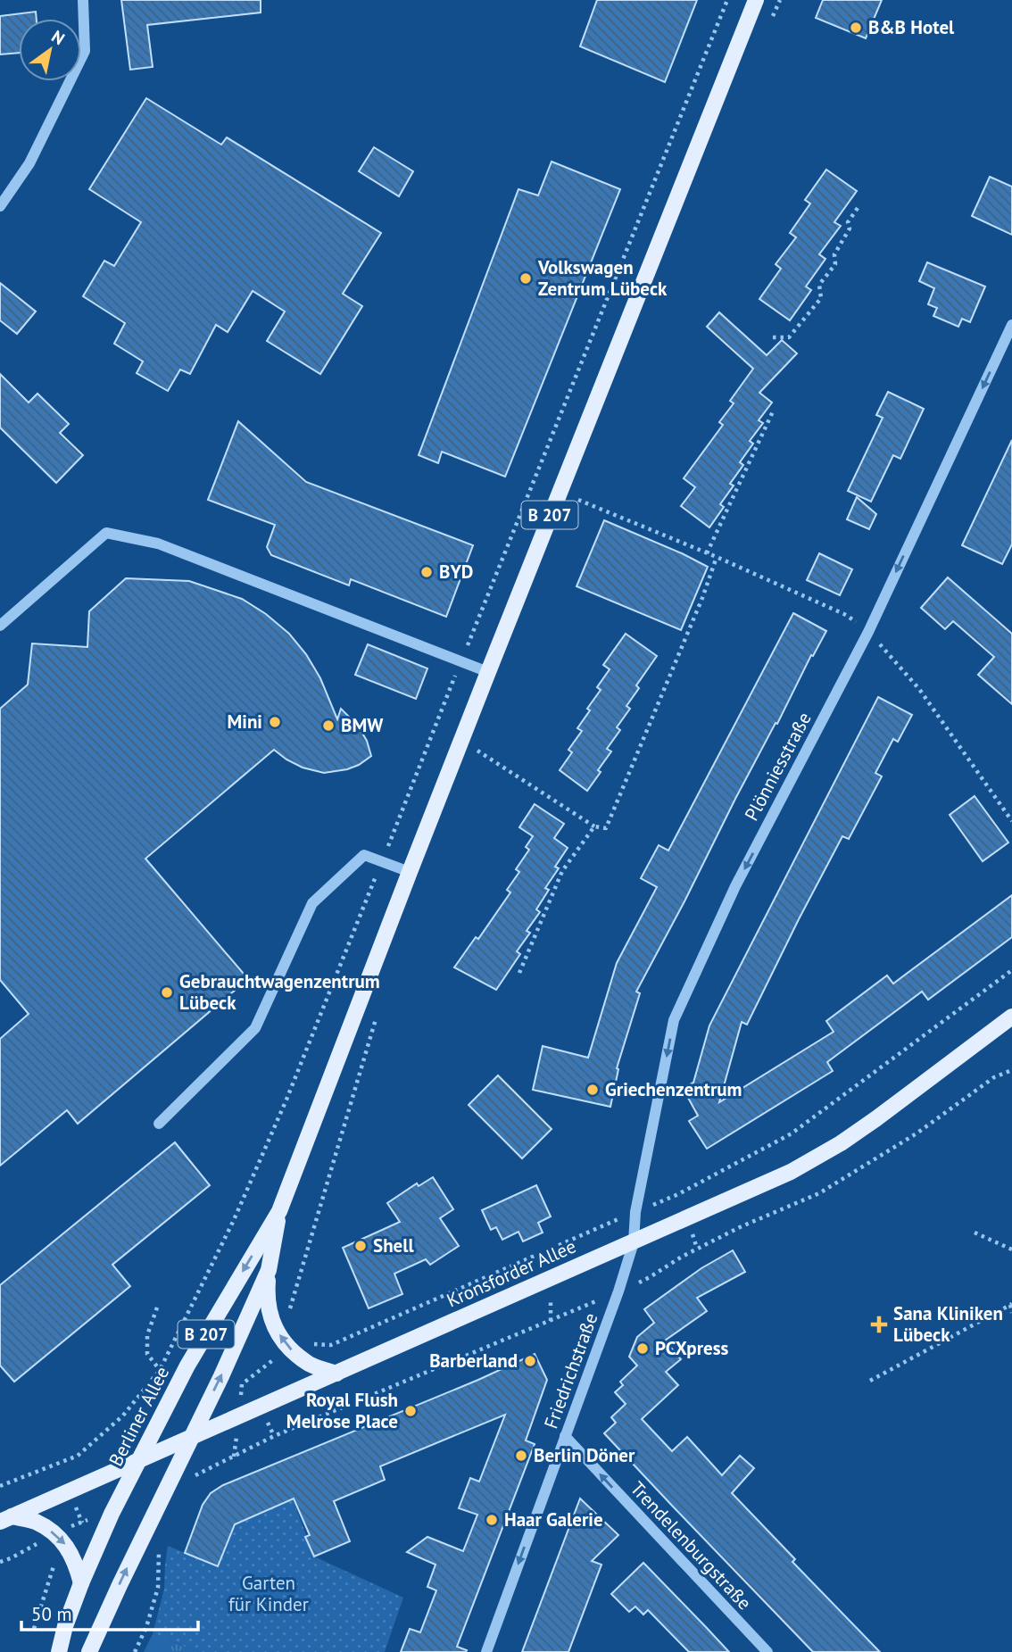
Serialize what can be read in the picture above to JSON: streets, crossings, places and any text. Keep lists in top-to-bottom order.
{
  "streets": {
    "main road": ["B 207", "Kronsforder Allee", "Berliner Allee"],
    "street": ["Plönniesstraße", "Friedrichstraße", "Trendelenburgstraße"]
  },
  "crossings": [
    ["B 207", "Kronsforder Allee"],
    ["B 207", "Berliner Allee"],
    ["Plönniesstraße", "Kronsforder Allee"],
    ["Plönniesstraße", "Friedrichstraße"],
    ["Kronsforder Allee", "Friedrichstraße"],
    ["Kronsforder Allee", "Berliner Allee"],
    ["Friedrichstraße", "Trendelenburgstraße"]
  ],
  "one_way": ["Plönniesstraße", "Friedrichstraße", "Trendelenburgstraße"],
  "parks": ["Garten für Kinder"],
  "places": {
    "other": [
      "B&B Hotel",
      "Volkswagen Zentrum Lübeck",
      "BYD",
      "Mini",
      "BMW",
      "Gebrauchtwagenzentrum Lübeck",
      "Griechenzentrum",
      "Shell",
      "PCXpress",
      "Barberland",
      "Royal Flush Melrose Place",
      "Berlin Döner",
      "Haar Galerie"
    ],
    "health": ["Sana Kliniken Lübeck"]
  },
  "scale_bar": "50 m",
  "north": "top right"
}
